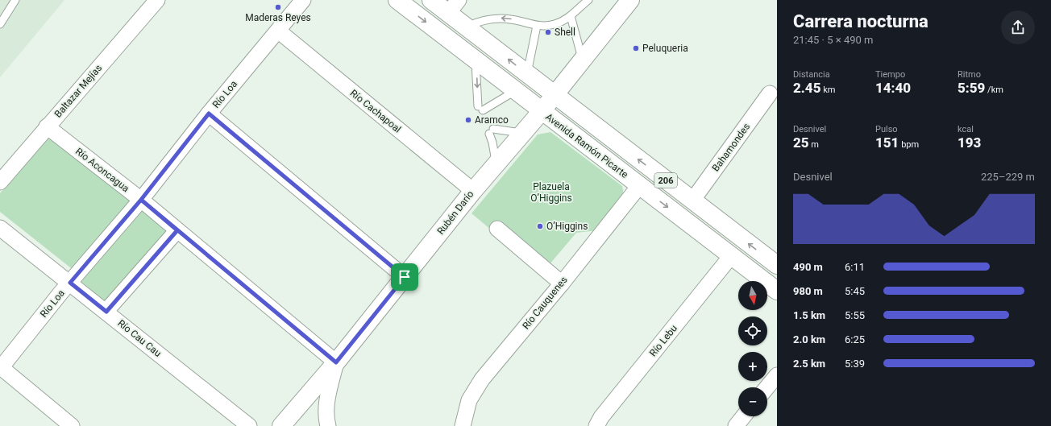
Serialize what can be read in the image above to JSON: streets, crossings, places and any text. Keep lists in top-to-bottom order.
{
  "streets": {
    "main road": ["Avenida Ramón Picarte", "206", "Rubén Darío"],
    "street": [
      "Baltazar Mejías",
      "Río Loa",
      "Río Cachapoal",
      "Bahamondes",
      "Río Aconcagua",
      "Río Cauquenes",
      "Río Cau Cau",
      "Río Lebu"
    ]
  },
  "crossings": [
    ["Baltazar Mejías", "Río Aconcagua"],
    ["Río Loa", "Río Cachapoal"],
    ["Río Loa", "Río Aconcagua"],
    ["Río Loa", "Río Cau Cau"],
    ["Río Cachapoal", "Rubén Darío"],
    ["Avenida Ramón Picarte", "Bahamondes"],
    ["Avenida Ramón Picarte", "Rubén Darío"],
    ["Avenida Ramón Picarte", "Río Cauquenes"],
    ["Avenida Ramón Picarte", "Río Lebu"],
    ["Río Aconcagua", "Rubén Darío"]
  ],
  "parks": ["Plazuela O’Higgins"],
  "places": [
    "Maderas Reyes",
    "Shell",
    "Peluqueria",
    "Aramco",
    "O’Higgins"
  ],
  "north": "bottom",
  "page": {
    "heading": ["Carrera nocturna", "21:45 · 5 × 490 m"],
    "stats": [
      ["Distancia", "2.45 km"],
      ["Tiempo", "14:40"],
      ["Ritmo", "5:59 /km"],
      ["Desnivel", "25 m"],
      ["Pulso", "151 bpm"],
      ["kcal", "193"]
    ],
    "chart": ["Desnivel", "225–229 m"],
    "list": [
      {
        "name": "490 m",
        "note": "6:11"
      },
      {
        "name": "980 m",
        "note": "5:45"
      },
      {
        "name": "1.5 km",
        "note": "5:55"
      },
      {
        "name": "2.0 km",
        "note": "6:25"
      },
      {
        "name": "2.5 km",
        "note": "5:39"
      }
    ],
    "map_buttons": ["+", "−"]
  }
}
